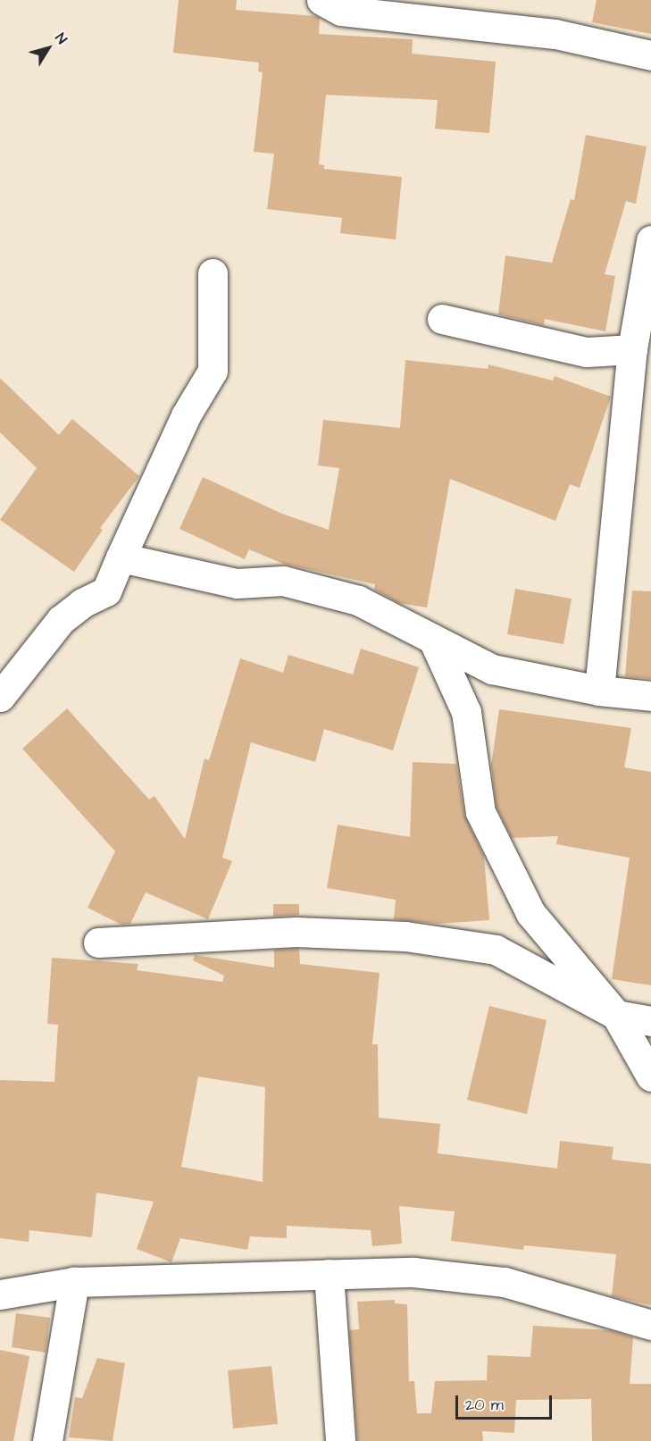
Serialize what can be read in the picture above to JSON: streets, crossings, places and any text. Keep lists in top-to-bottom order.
{
  "scale_bar": "20 m",
  "north": "top right"
}
